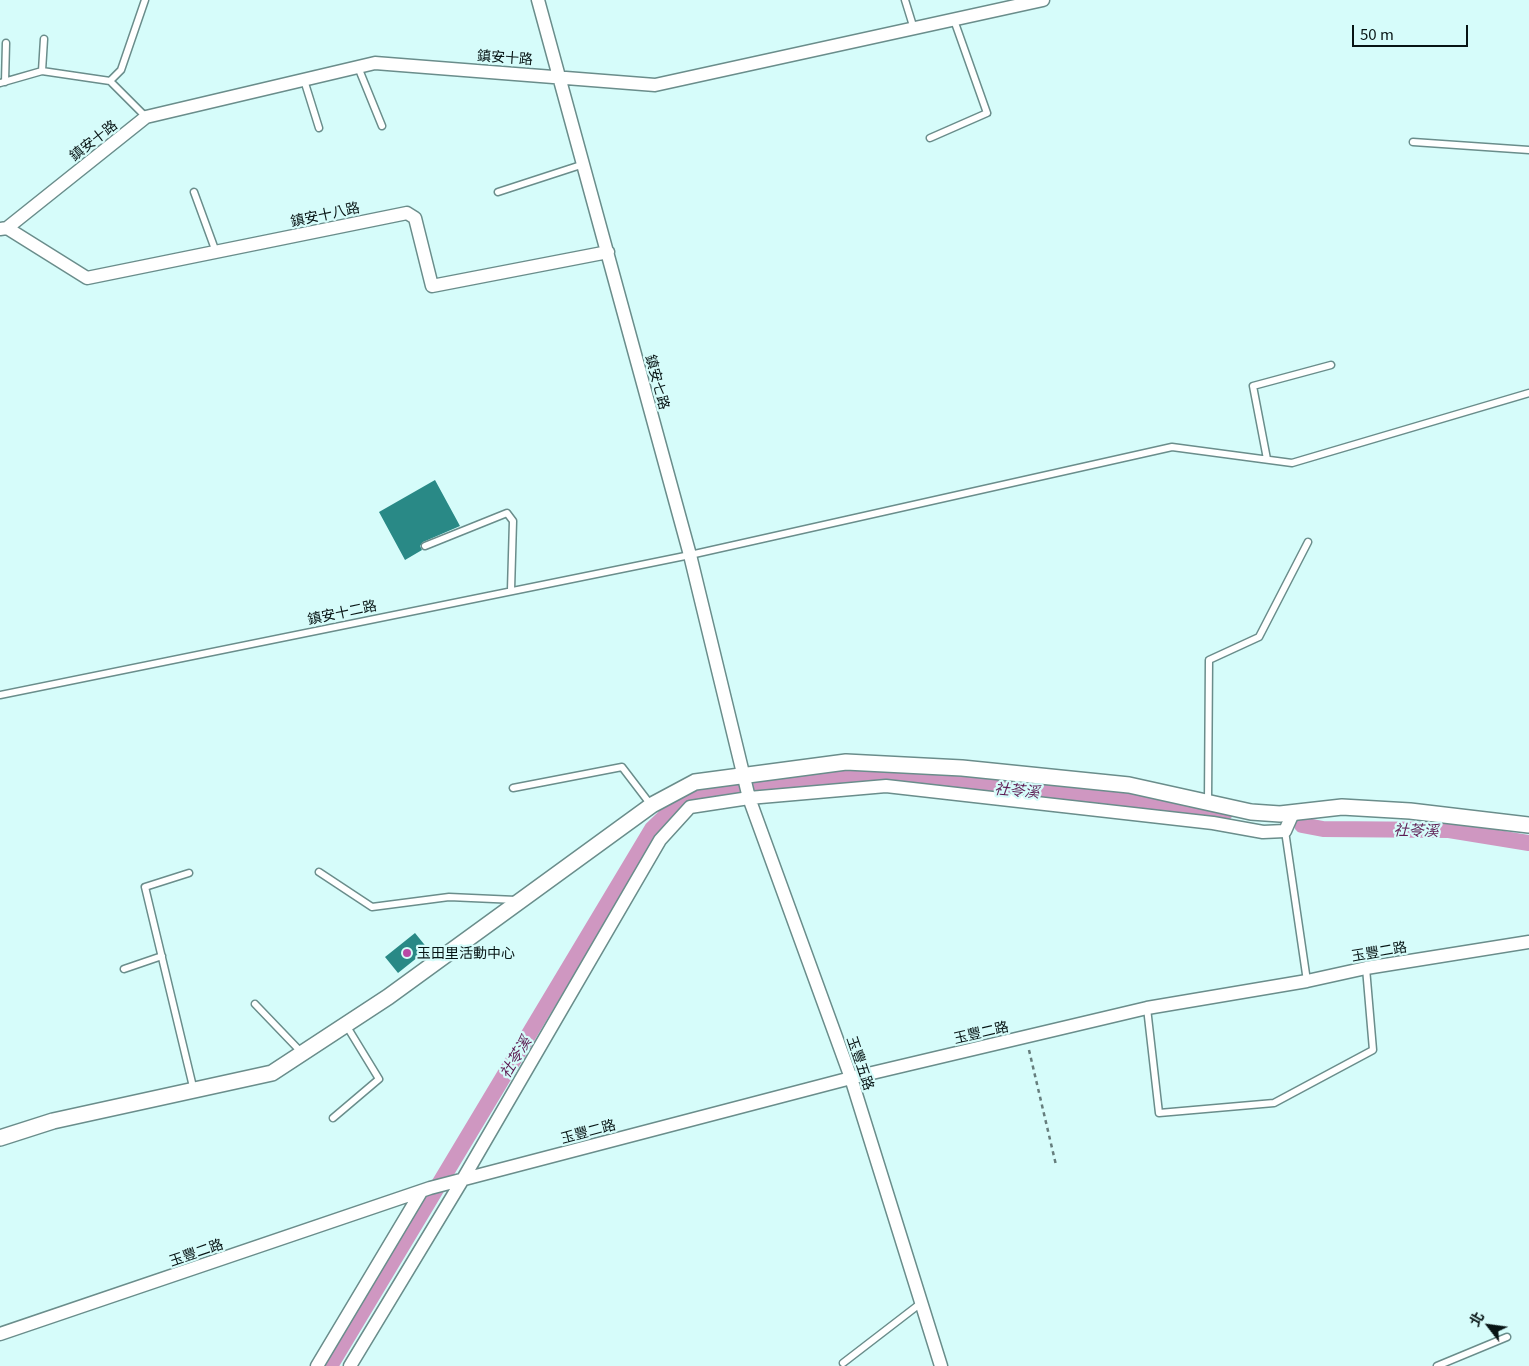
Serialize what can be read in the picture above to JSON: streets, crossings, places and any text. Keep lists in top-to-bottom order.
{
  "streets": {
    "street": [
      "鎮安十路",
      "鎮安十八路",
      "鎮安七路",
      "玉豐二路",
      "玉豐五路"
    ],
    "lane": ["鎮安十二路"]
  },
  "crossings": [
    ["鎮安十路", "鎮安十八路"],
    ["鎮安十路", "鎮安七路"],
    ["鎮安十八路", "鎮安七路"],
    ["鎮安七路", "鎮安十二路"],
    ["鎮安七路", "玉豐五路"],
    ["玉豐二路", "玉豐五路"]
  ],
  "water": ["社苓溪"],
  "places": ["玉田里活動中心"],
  "scale_bar": "50 m",
  "north": "top left"
}
